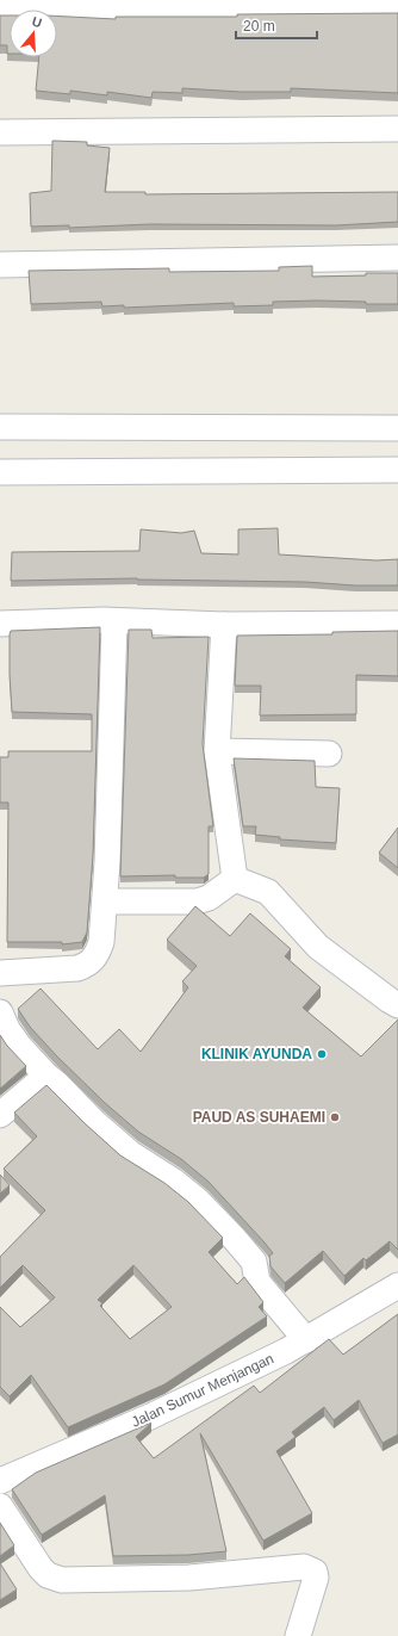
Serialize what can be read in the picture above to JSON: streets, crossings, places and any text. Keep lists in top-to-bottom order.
{
  "streets": {
    "street": ["Jalan Sumur Menjangan"]
  },
  "places": ["KLINIK AYUNDA", "PAUD AS SUHAEMI"],
  "scale_bar": "20 m",
  "north": "top"
}
